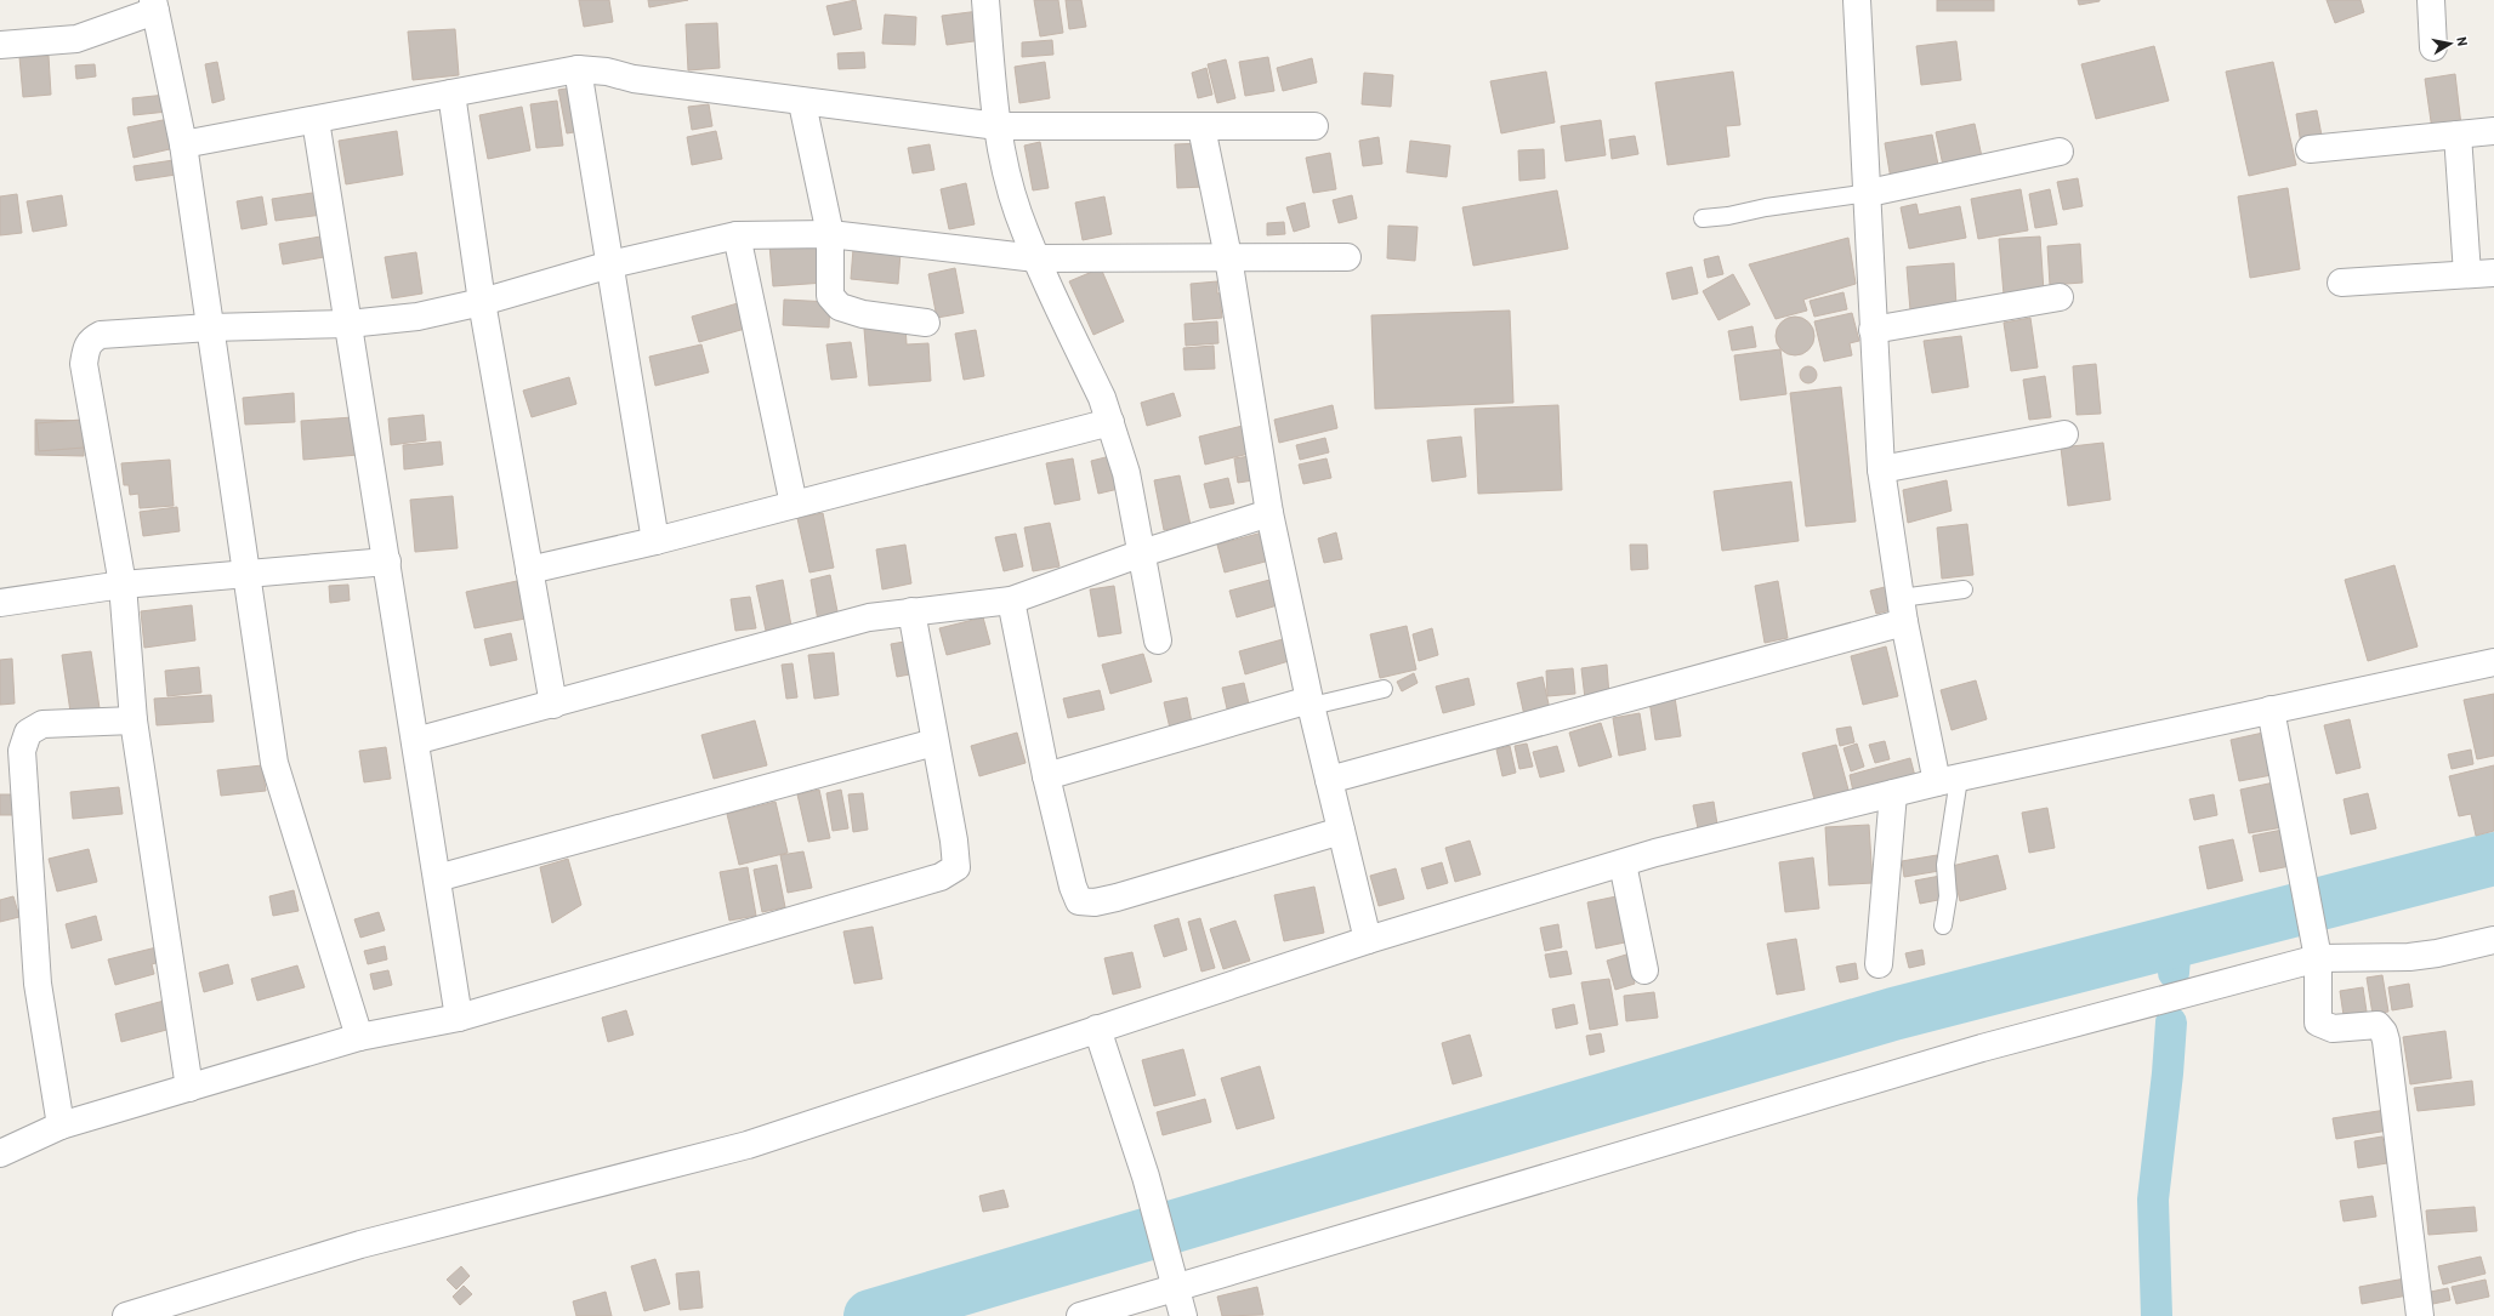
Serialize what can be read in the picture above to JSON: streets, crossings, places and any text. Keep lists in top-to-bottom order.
{
  "north": "right"
}
